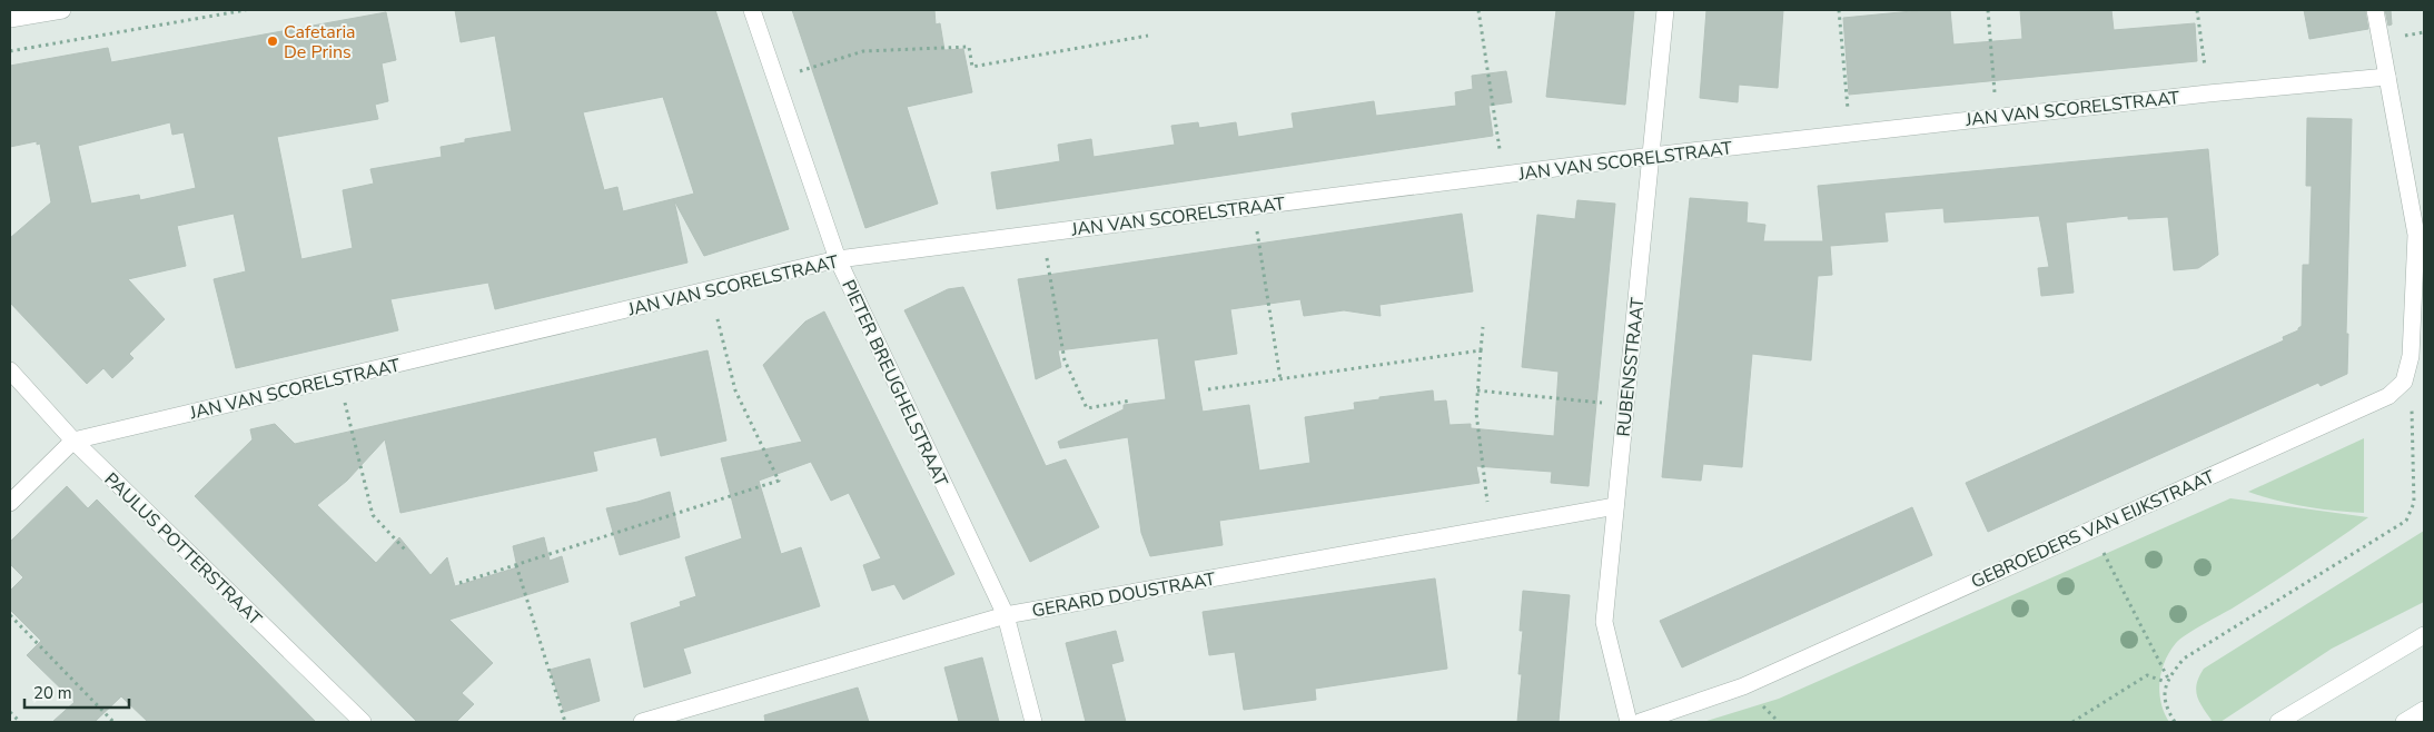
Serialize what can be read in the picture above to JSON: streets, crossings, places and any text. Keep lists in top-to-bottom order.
{
  "streets": {
    "street": [
      "JAN VAN SCORELSTRAAT",
      "RUBENSSTRAAT",
      "PIETER BREUGHELSTRAAT",
      "GEBROEDERS VAN EIJKSTRAAT",
      "PAULUS POTTERSTRAAT",
      "GERARD DOUSTRAAT"
    ]
  },
  "crossings": [
    ["JAN VAN SCORELSTRAAT", "RUBENSSTRAAT"],
    ["JAN VAN SCORELSTRAAT", "PIETER BREUGHELSTRAAT"],
    ["JAN VAN SCORELSTRAAT", "PAULUS POTTERSTRAAT"],
    ["RUBENSSTRAAT", "GERARD DOUSTRAAT"],
    ["PIETER BREUGHELSTRAAT", "GERARD DOUSTRAAT"]
  ],
  "places": ["Cafetaria De Prins"],
  "scale_bar": "20 m"
}
